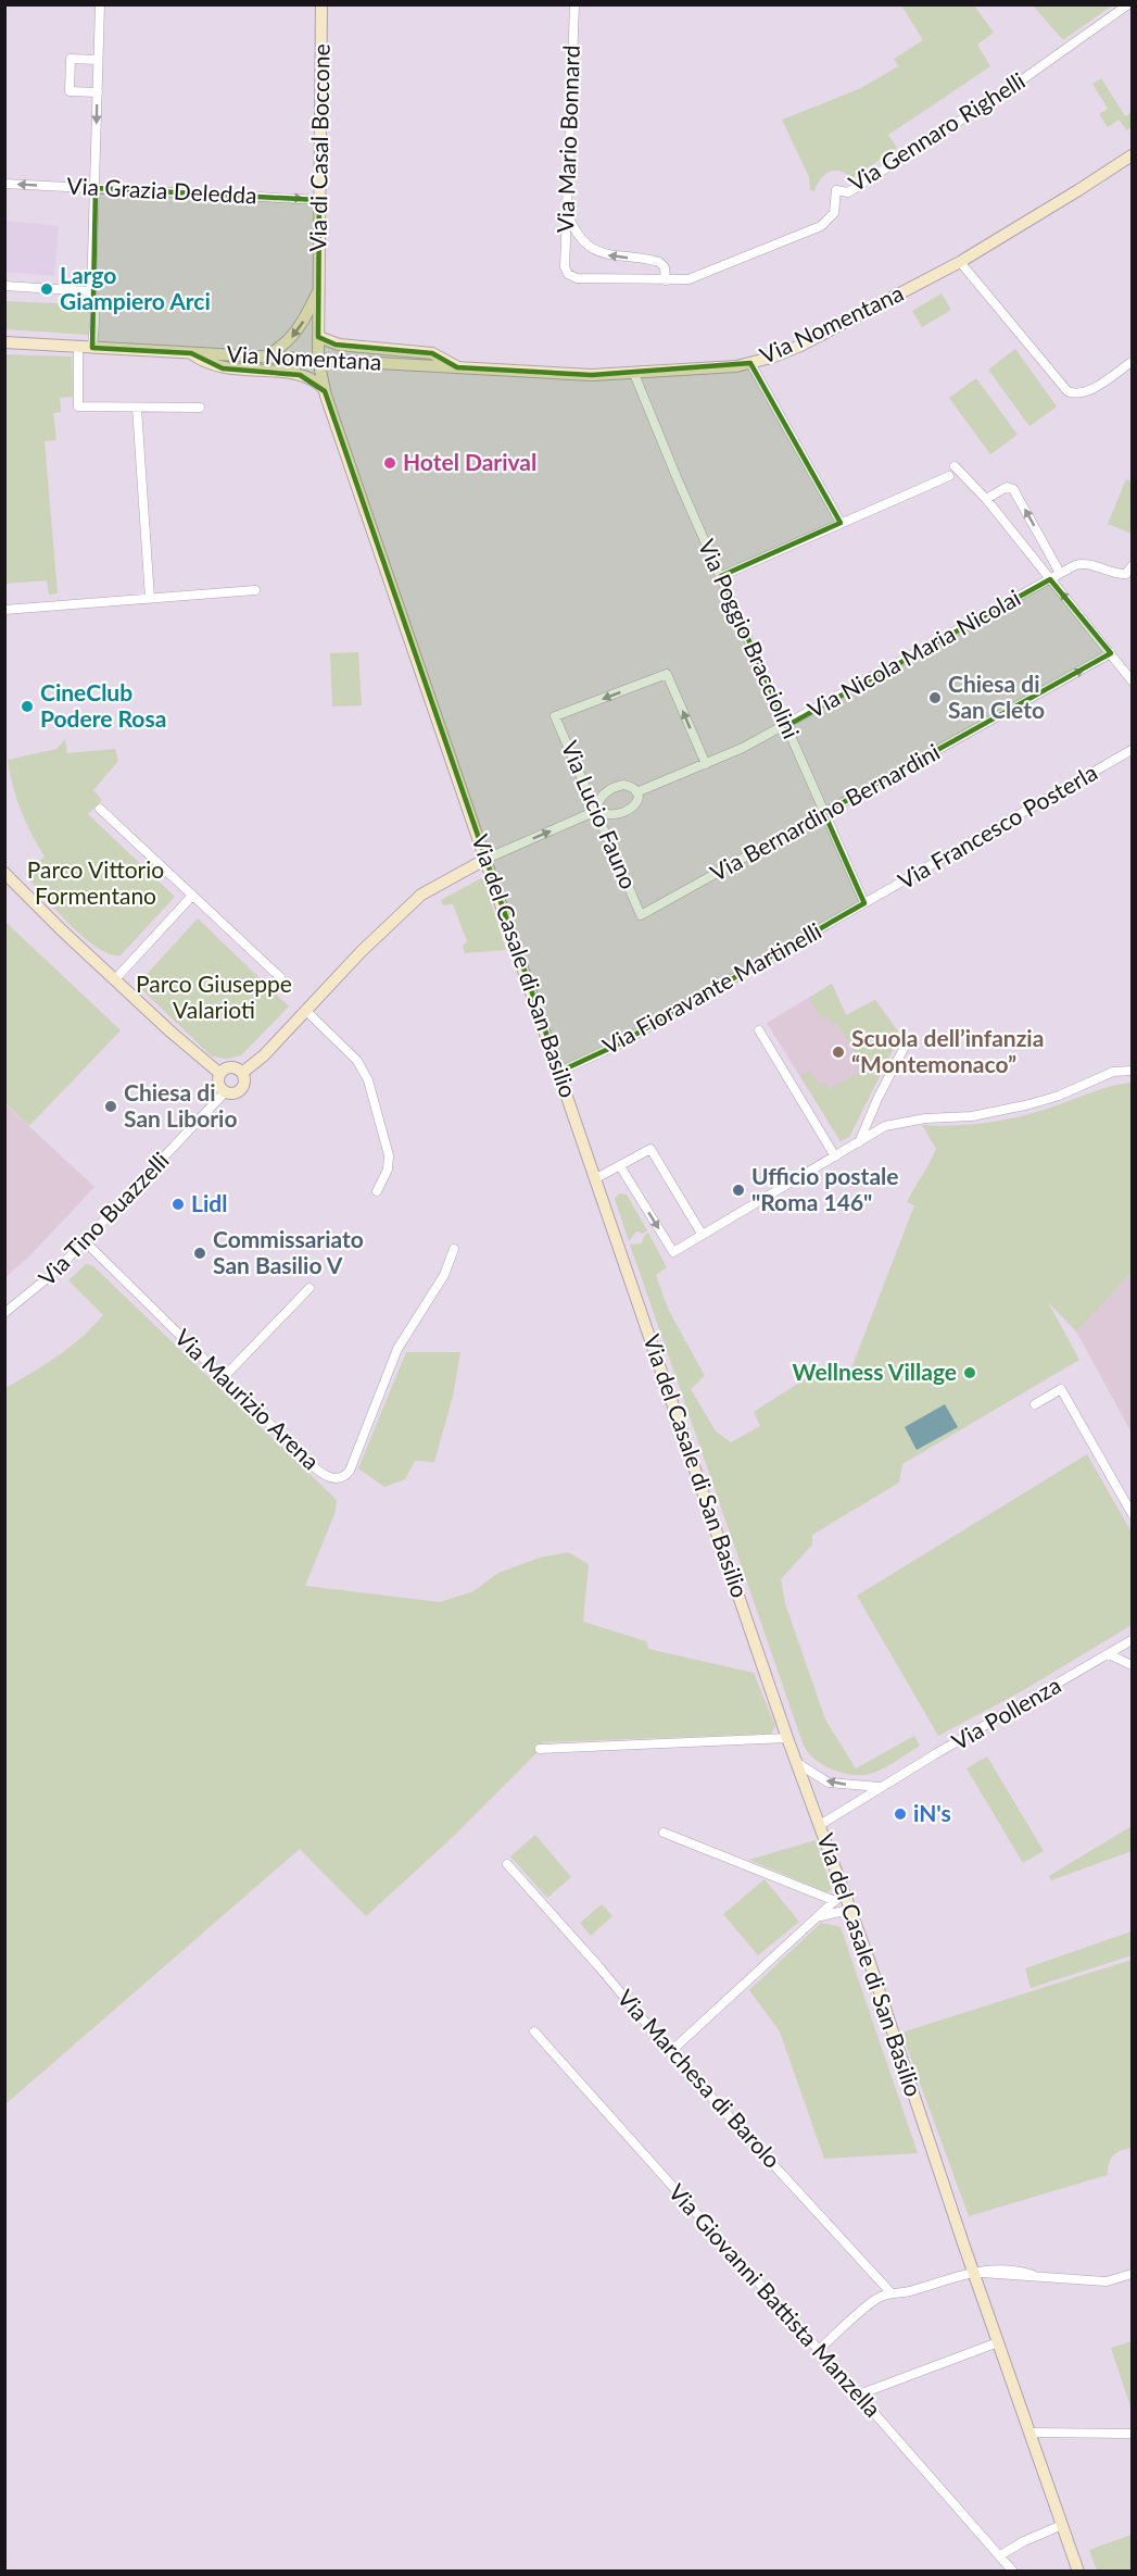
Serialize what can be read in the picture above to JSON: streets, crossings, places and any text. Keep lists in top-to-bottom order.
{
  "streets": {
    "street": [
      "Via Gennaro Righelli",
      "Via Mario Bonnard",
      "Via di Casal Boccone",
      "Via Grazia Deledda",
      "Via Nomentana",
      "Via Poggio Bracciolini",
      "Via Nicola Maria Nicolai",
      "Via Bernardino Bernardini",
      "Via Lucio Fauno",
      "Via Francesco Posterla",
      "Via del Casale di San Basilio",
      "Via Fioravante Martinelli",
      "Via Tino Buazzelli",
      "Via Maurizio Arena",
      "Via Pollenza",
      "Via Marchesa di Barolo",
      "Via Giovanni Battista Manzella"
    ]
  },
  "crossings": [
    ["Via Gennaro Righelli", "Via Mario Bonnard"],
    ["Via di Casal Boccone", "Via Grazia Deledda"],
    ["Via di Casal Boccone", "Via Nomentana"],
    ["Via di Casal Boccone", "Via del Casale di San Basilio"],
    ["Via Nomentana", "Via Poggio Bracciolini"],
    ["Via Nomentana", "Via del Casale di San Basilio"],
    ["Via Poggio Bracciolini", "Via Nicola Maria Nicolai"],
    ["Via Poggio Bracciolini", "Via Bernardino Bernardini"],
    ["Via Poggio Bracciolini", "Via Francesco Posterla"],
    ["Via Poggio Bracciolini", "Via Fioravante Martinelli"],
    ["Via Nicola Maria Nicolai", "Via Bernardino Bernardini"],
    ["Via Nicola Maria Nicolai", "Via Lucio Fauno"],
    ["Via Bernardino Bernardini", "Via Lucio Fauno"],
    ["Via Francesco Posterla", "Via Fioravante Martinelli"],
    ["Via del Casale di San Basilio", "Via Fioravante Martinelli"],
    ["Via del Casale di San Basilio", "Via Pollenza"],
    ["Via Tino Buazzelli", "Via Maurizio Arena"]
  ],
  "one_way": ["Via Bernardino Bernardini"],
  "parks": ["Parco Vittorio Formentano", "Parco Giuseppe Valarioti"],
  "places": [
    "Largo Giampiero Arci",
    "Hotel Darival",
    "Chiesa di San Cleto",
    "CineClub Podere Rosa",
    "Scuola dell’infanzia “Montemonaco”",
    "Chiesa di San Liborio",
    "Ufficio postale \"Roma 146\"",
    "Lidl",
    "Commissariato San Basilio V",
    "Wellness Village",
    "iN's"
  ]
}
